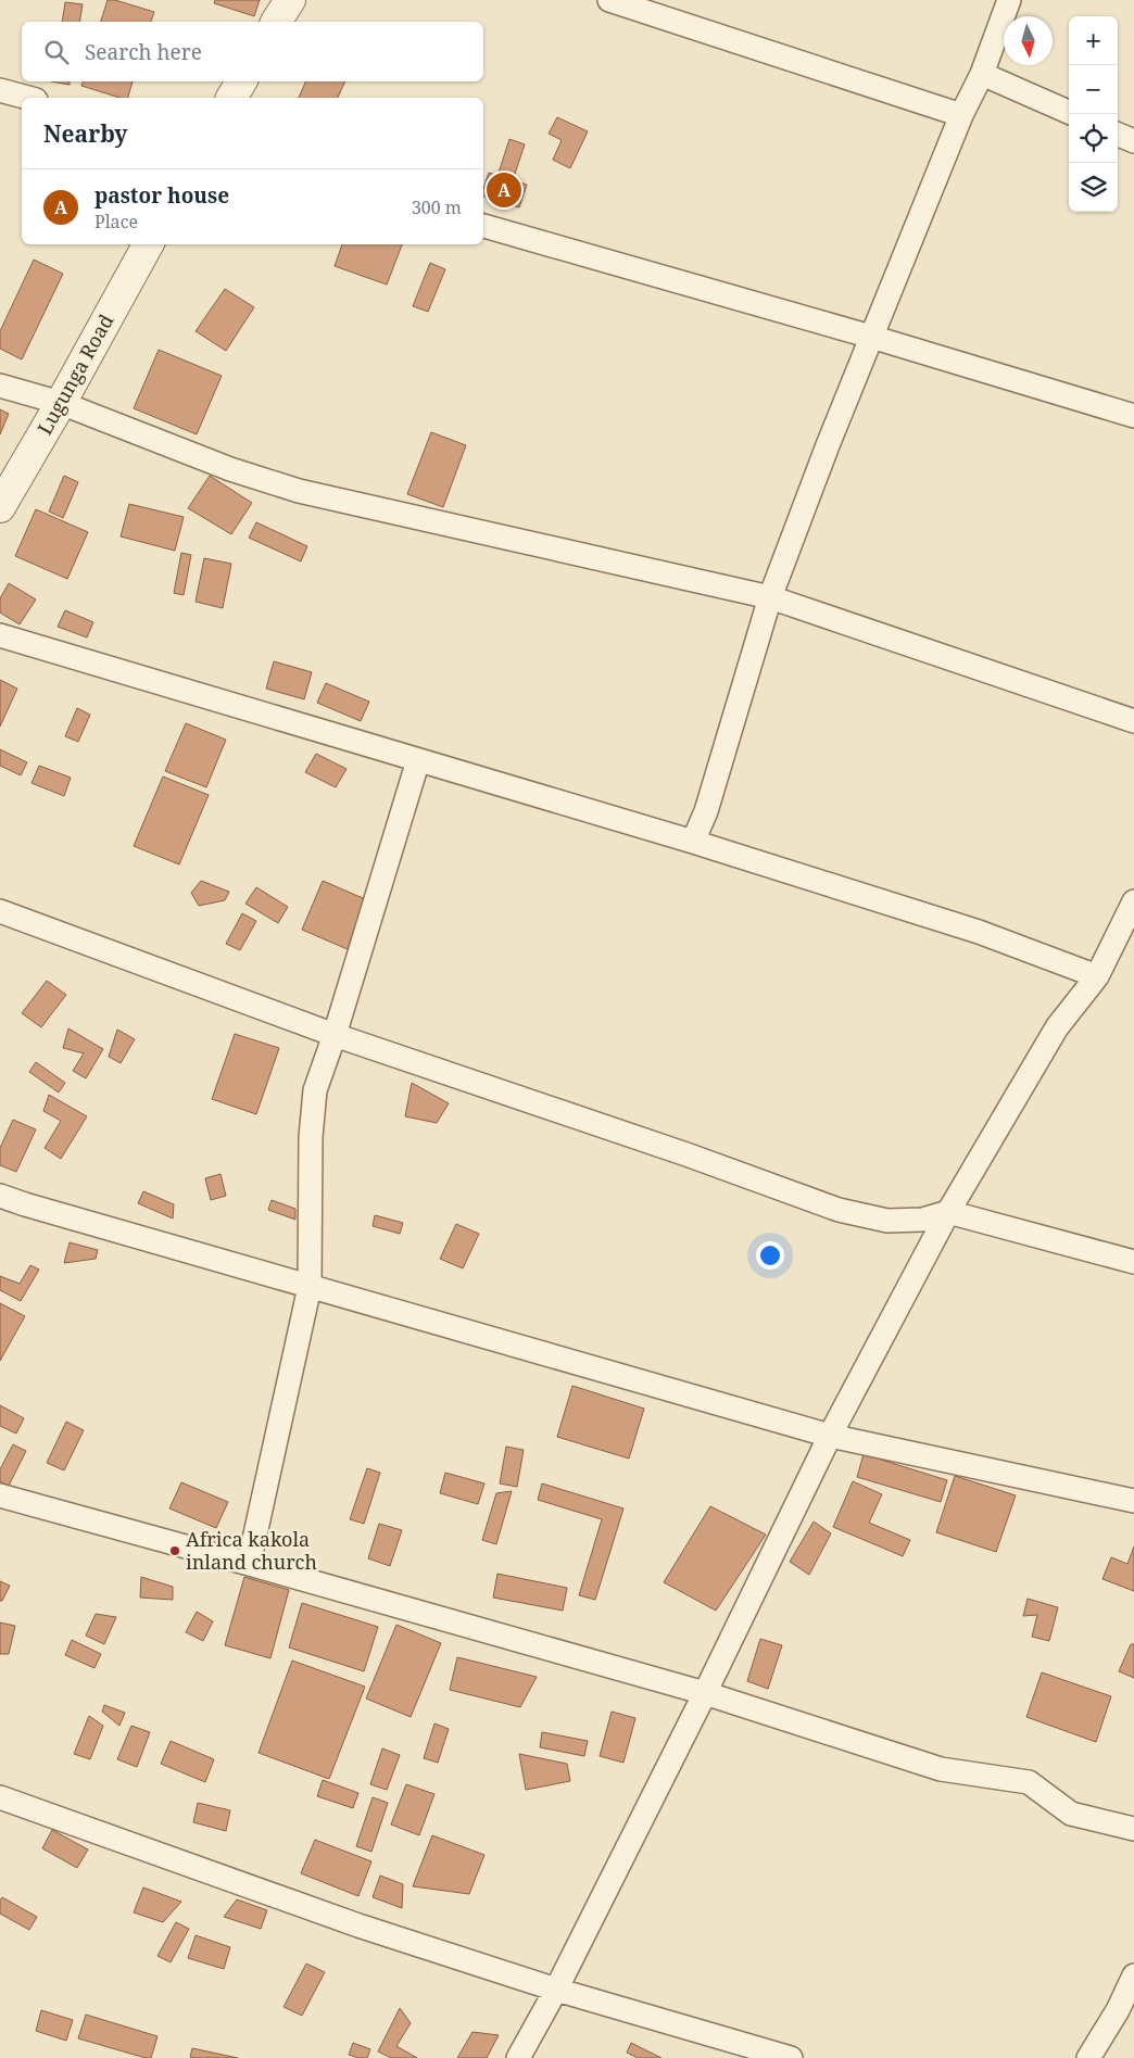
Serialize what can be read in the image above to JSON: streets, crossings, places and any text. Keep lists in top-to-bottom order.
{
  "streets": {
    "street": ["Lugunga Road"]
  },
  "places": ["Africa kakola inland church"],
  "north": "bottom",
  "page": {
    "map_buttons": ["+", "−"],
    "search": "Search here",
    "heading": "Nearby",
    "list": [
      {
        "mark": "A",
        "name": "pastor house",
        "note": "Place",
        "value": "300 m"
      }
    ],
    "pins": "A"
  }
}
